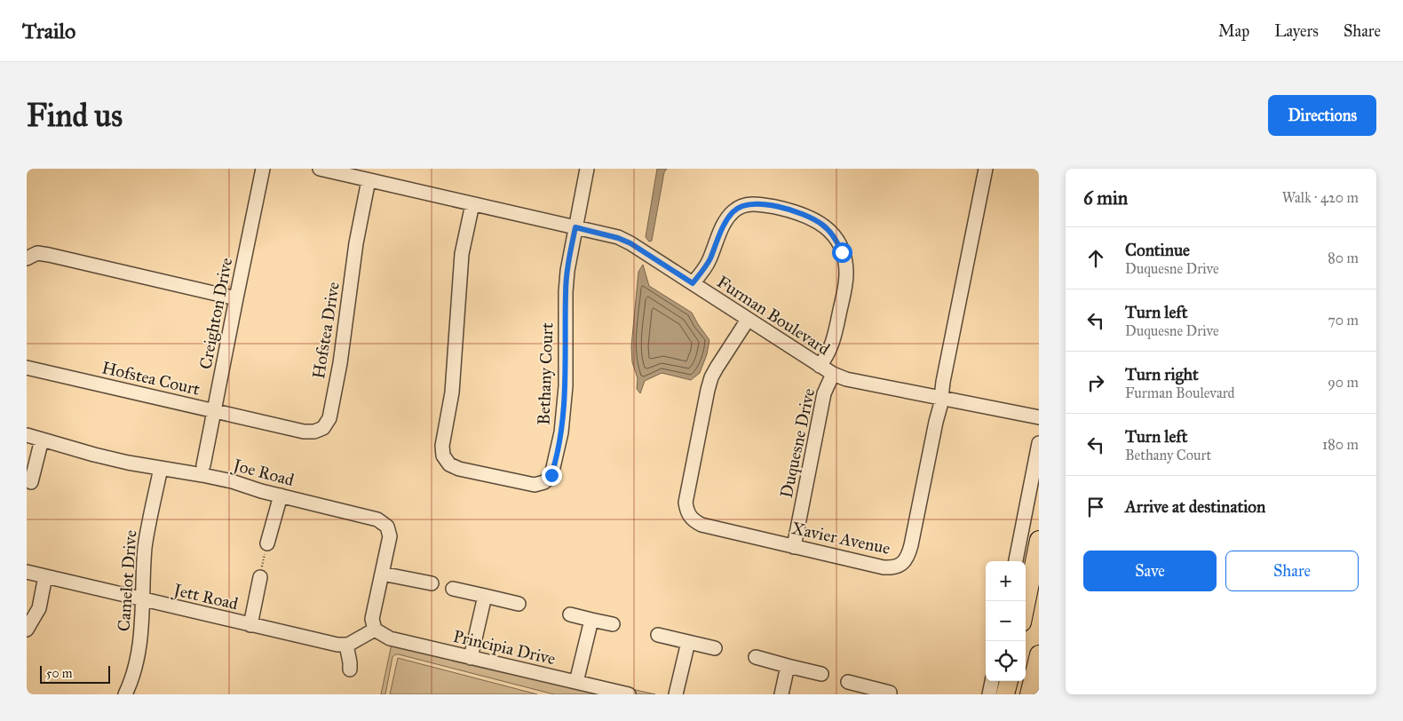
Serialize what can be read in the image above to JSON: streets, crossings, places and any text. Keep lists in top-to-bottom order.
{
  "streets": {
    "street": [
      "Creighton Drive",
      "Furman Boulevard",
      "Hofstea Drive",
      "Bethany Court",
      "Hofstea Court",
      "Duquesne Drive",
      "Joe Road",
      "Xavier Avenue",
      "Camelot Drive",
      "Jett Road",
      "Principia Drive"
    ]
  },
  "crossings": [
    ["Creighton Drive", "Hofstea Court"],
    ["Furman Boulevard", "Hofstea Drive"],
    ["Furman Boulevard", "Bethany Court"],
    ["Furman Boulevard", "Duquesne Drive"],
    ["Furman Boulevard", "Xavier Avenue"],
    ["Hofstea Drive", "Hofstea Court"],
    ["Duquesne Drive", "Xavier Avenue"],
    ["Joe Road", "Camelot Drive"],
    ["Joe Road", "Principia Drive"],
    ["Camelot Drive", "Jett Road"]
  ],
  "scale_bar": "50 m",
  "page": {
    "header": "Trailo",
    "nav": ["Map", "Layers", "Share"],
    "buttons": [
      "Directions",
      ["Save", "Share"]
    ],
    "title": "Find us",
    "heading": ["6 min", "Walk · 420 m"],
    "list": [
      ["Continue", "Duquesne Drive", "80 m"],
      ["Turn left", "Duquesne Drive", "70 m"],
      ["Turn right", "Furman Boulevard", "90 m"],
      ["Turn left", "Bethany Court", "180 m"],
      "Arrive at destination"
    ],
    "map_buttons": ["+", "−"],
    "scale": "50 m"
  }
}
